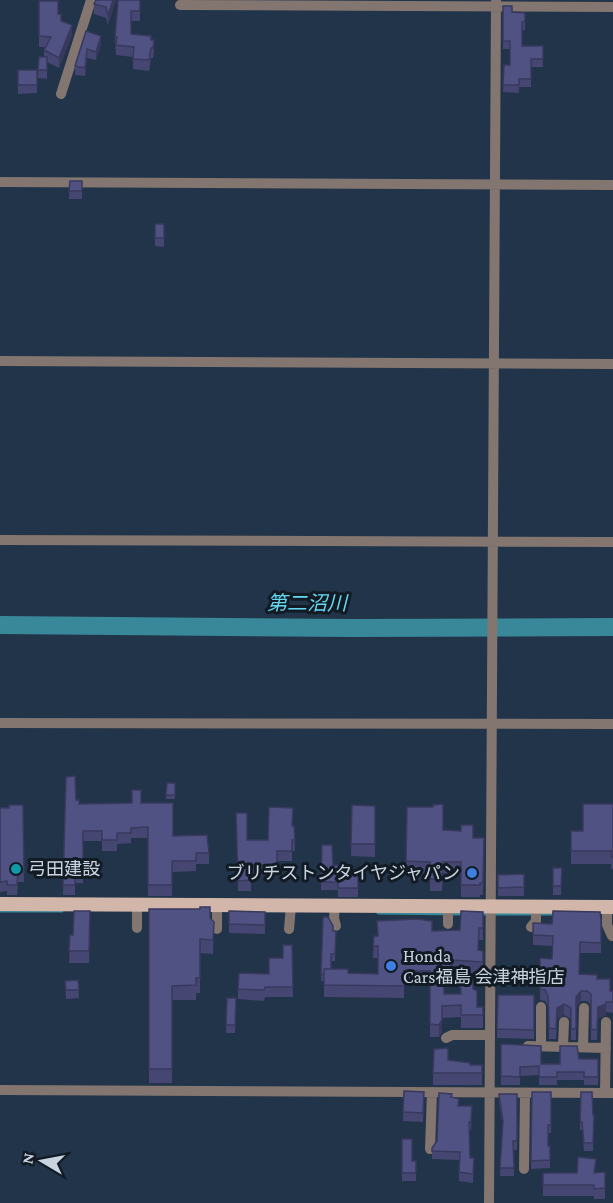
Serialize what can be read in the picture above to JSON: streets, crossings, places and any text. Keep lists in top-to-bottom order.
{
  "water": ["第二沼川"],
  "places": ["弓田建設", "ブリチストンタイヤジャパン", "Honda Cars福島 会津神指店"],
  "north": "left"
}
